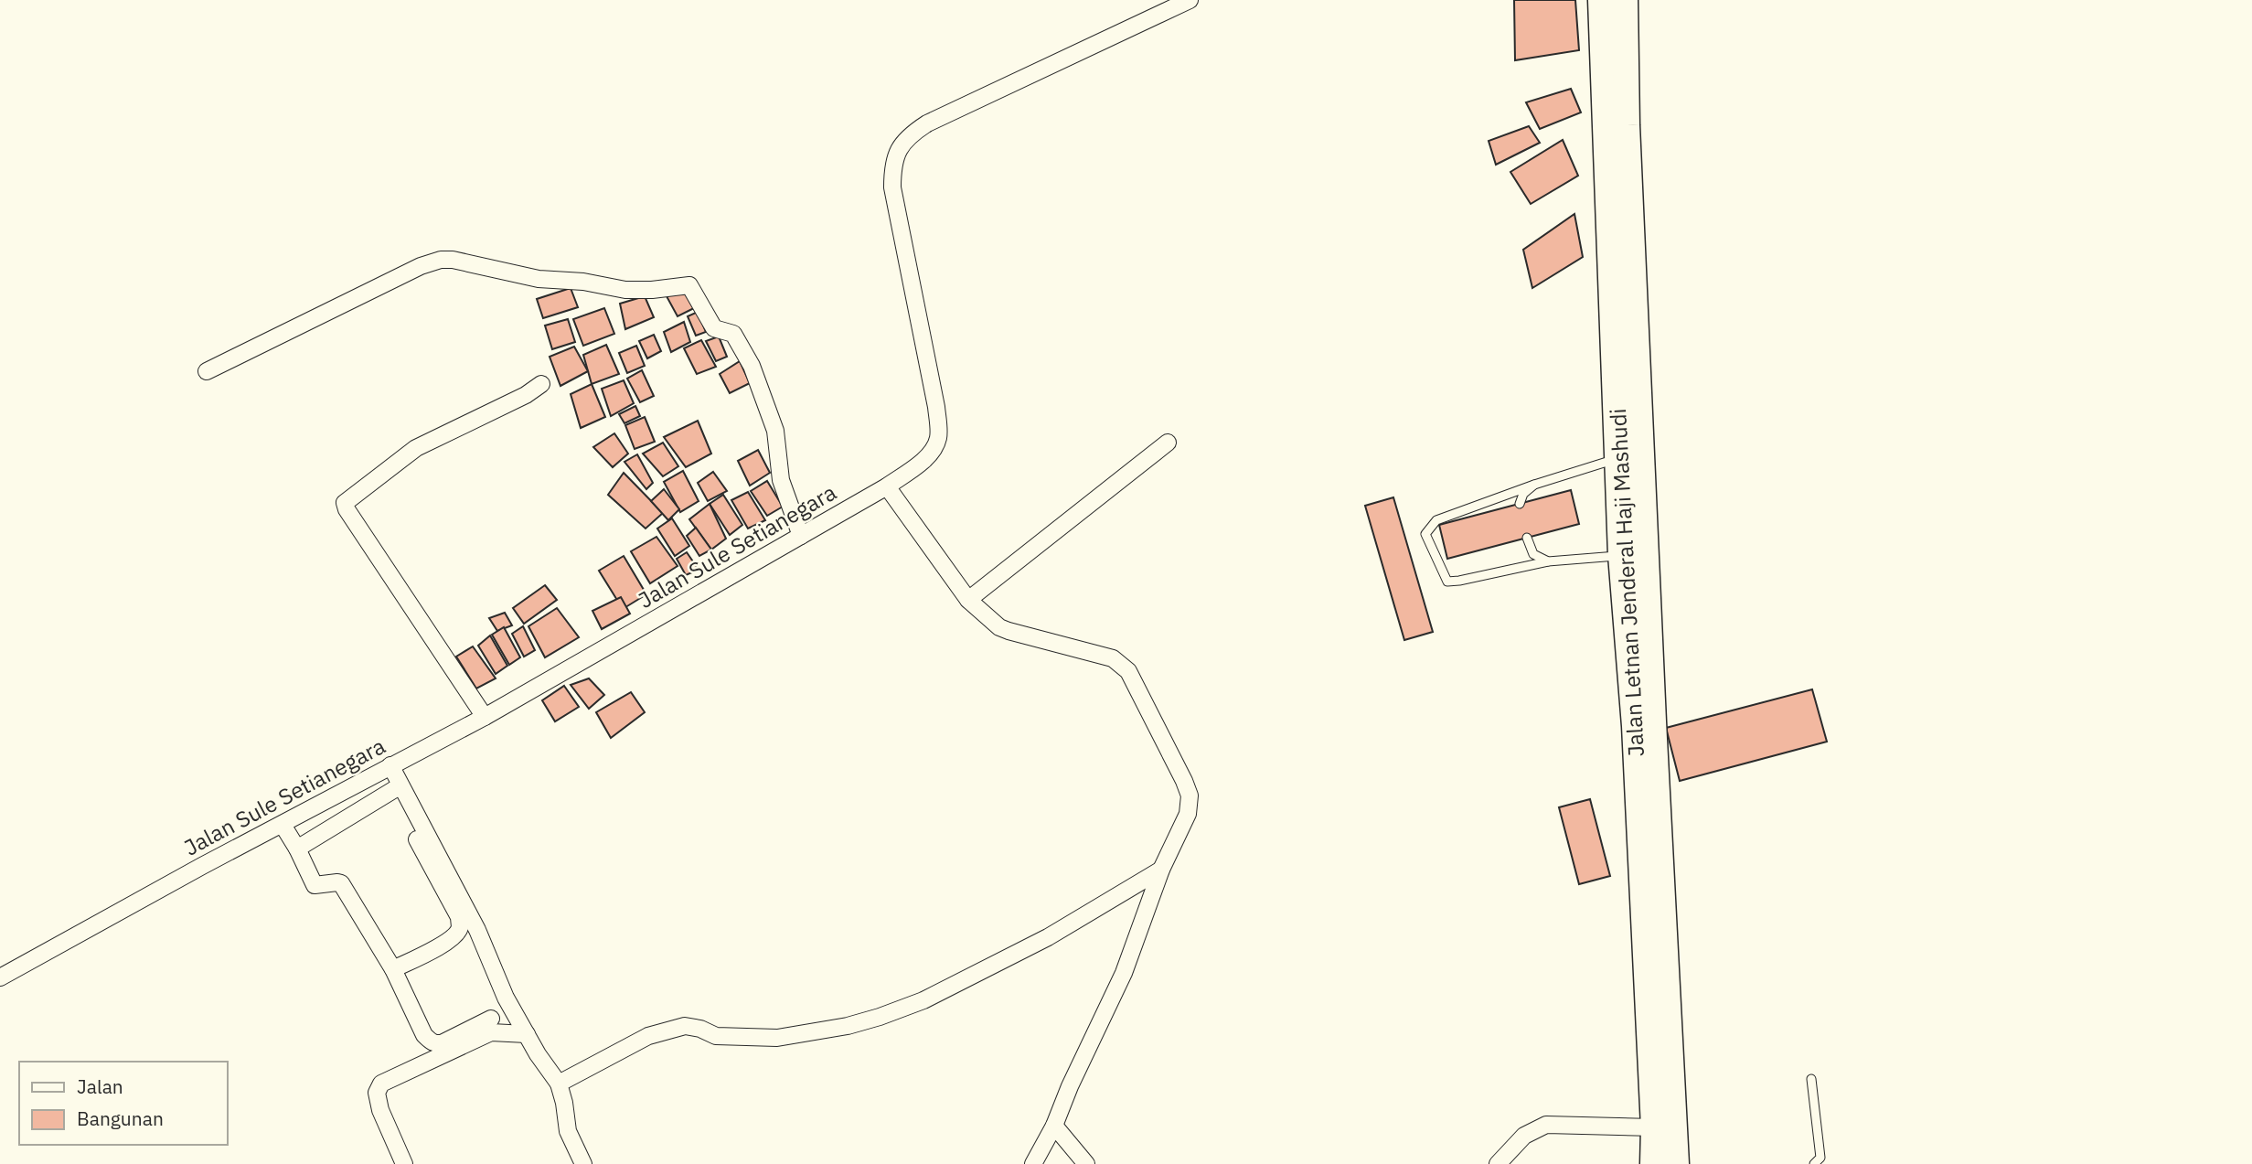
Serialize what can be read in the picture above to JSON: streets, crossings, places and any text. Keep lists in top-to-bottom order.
{
  "streets": {
    "main road": ["Jalan Letnan Jenderal Haji Mashudi"],
    "street": ["Jalan Sule Setianegara"]
  },
  "legend": ["Jalan", "Bangunan"]
}
